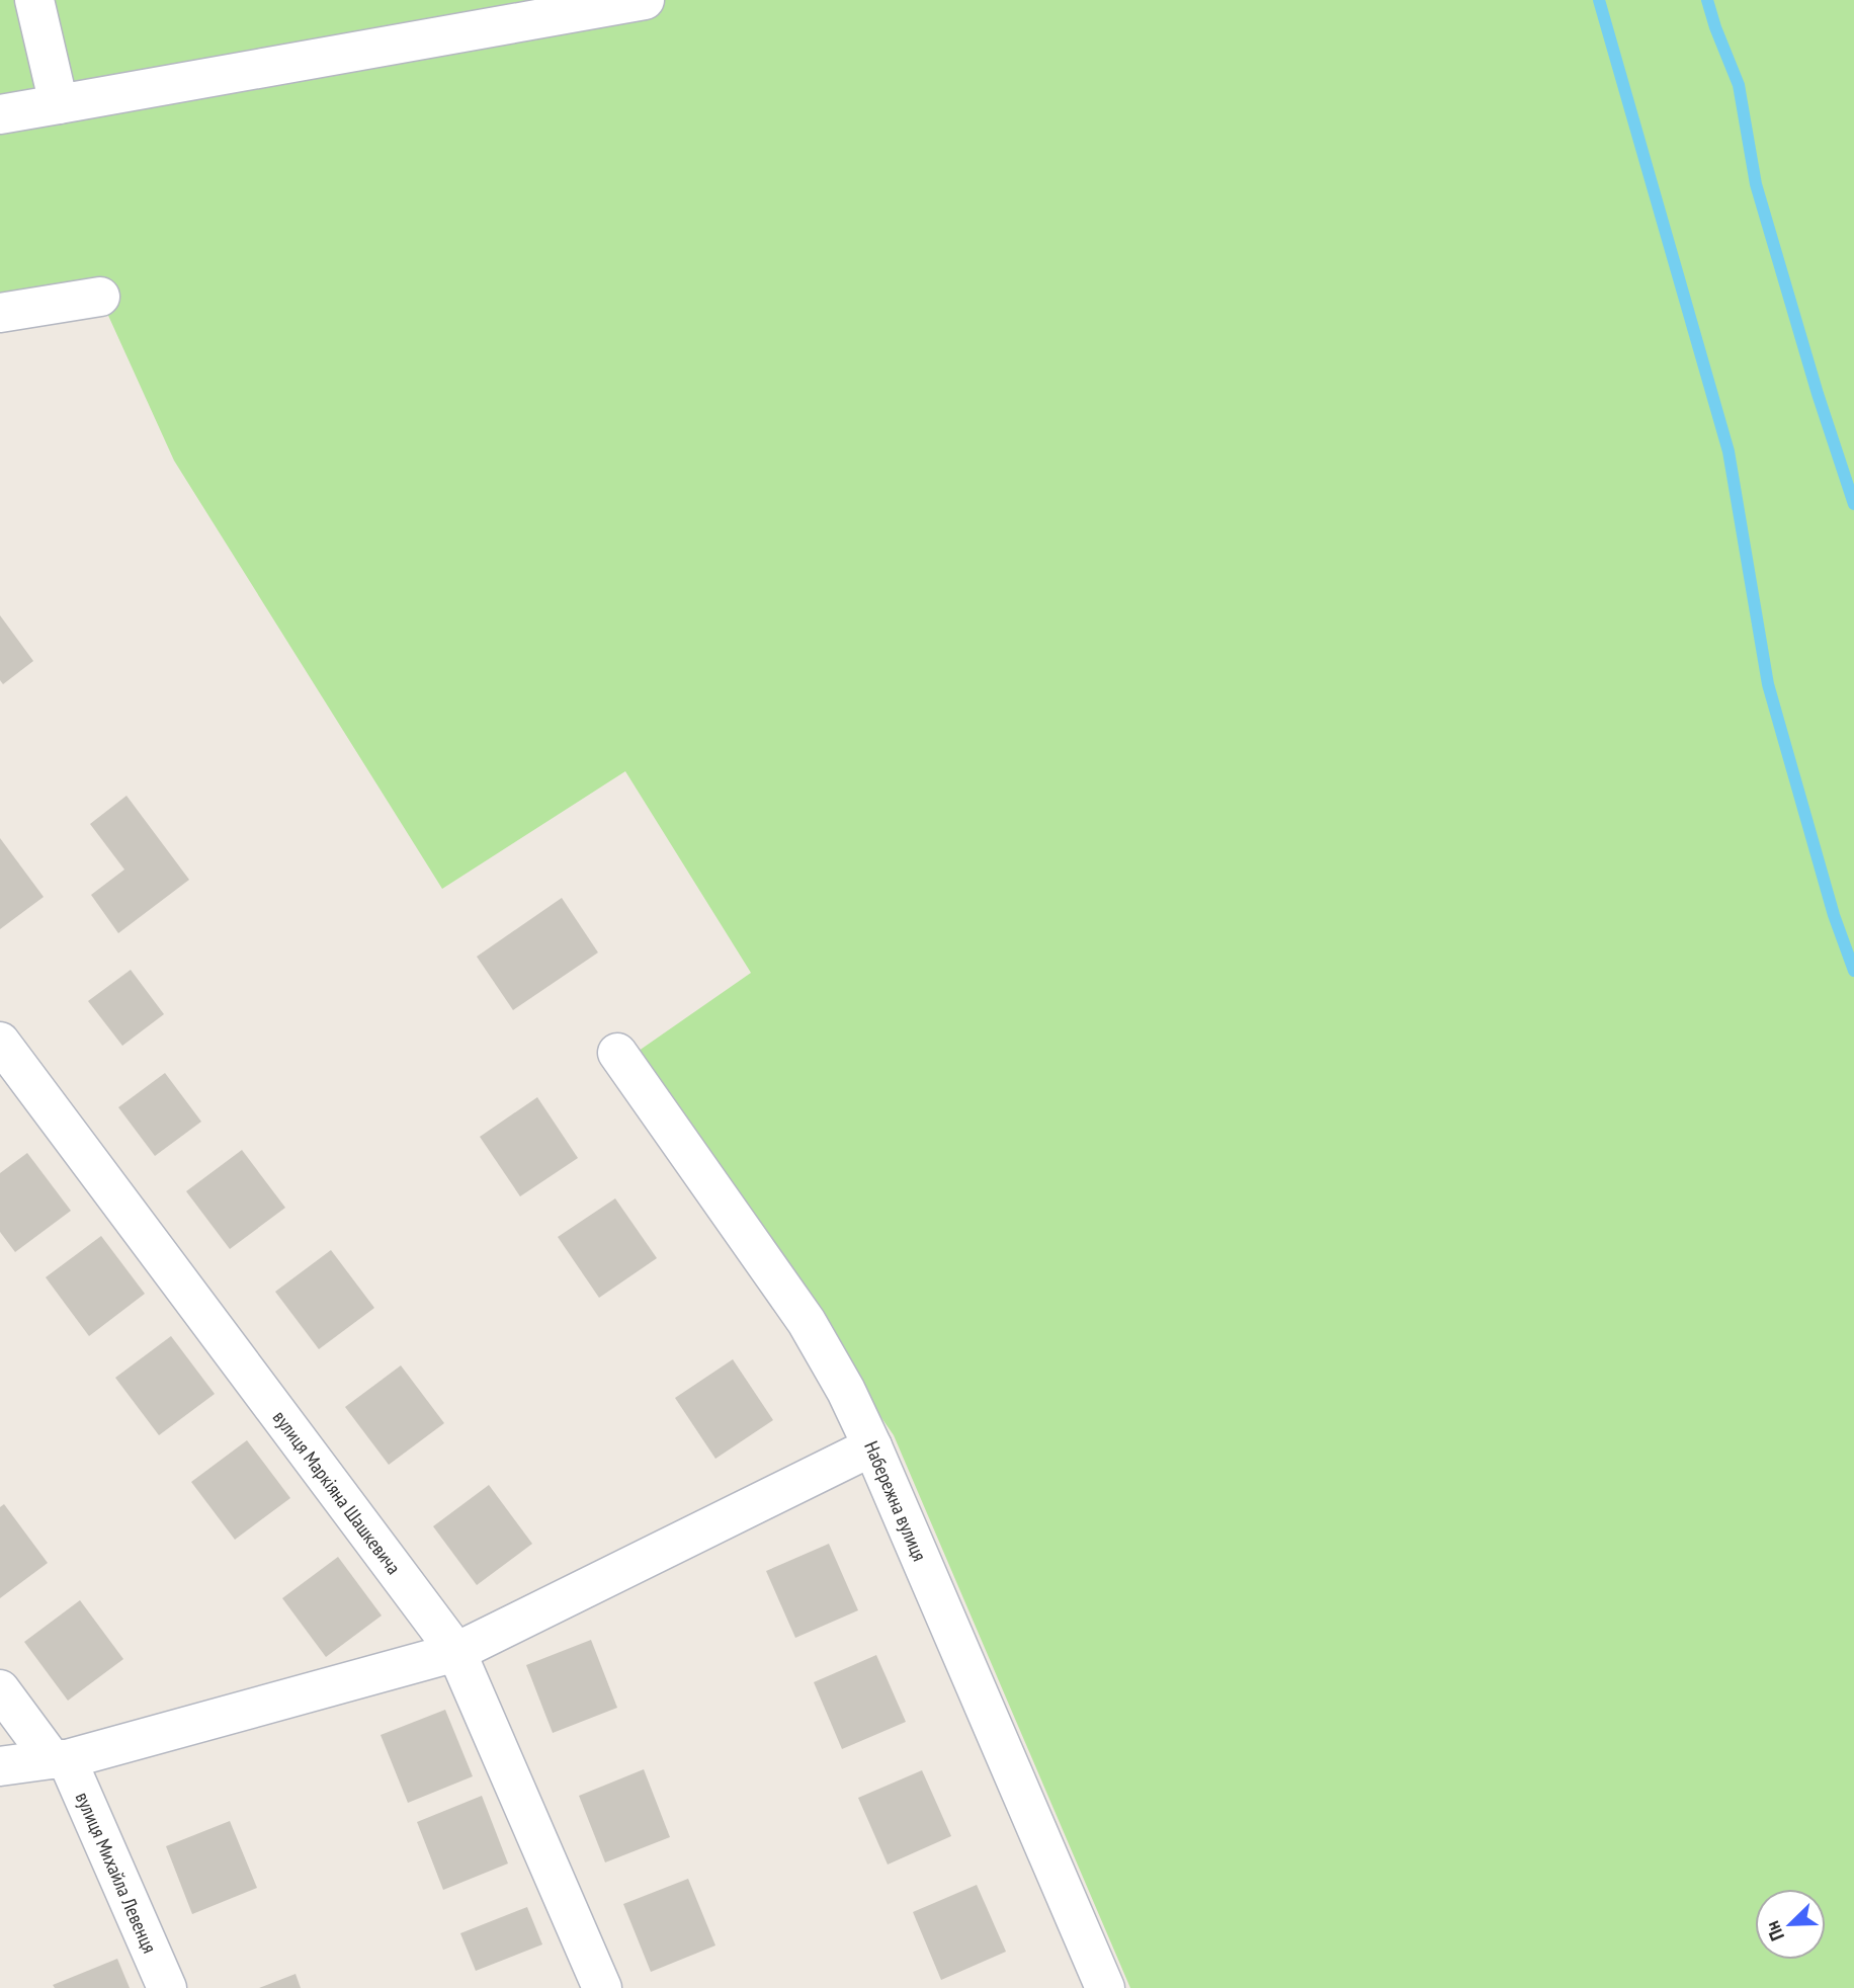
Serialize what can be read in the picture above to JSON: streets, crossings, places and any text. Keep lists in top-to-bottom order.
{
  "streets": {
    "street": ["вулиця Маркіяна Шашкевича", "Набережна вулиця", "вулиця Михайла Левенця"]
  },
  "north": "bottom left"
}
